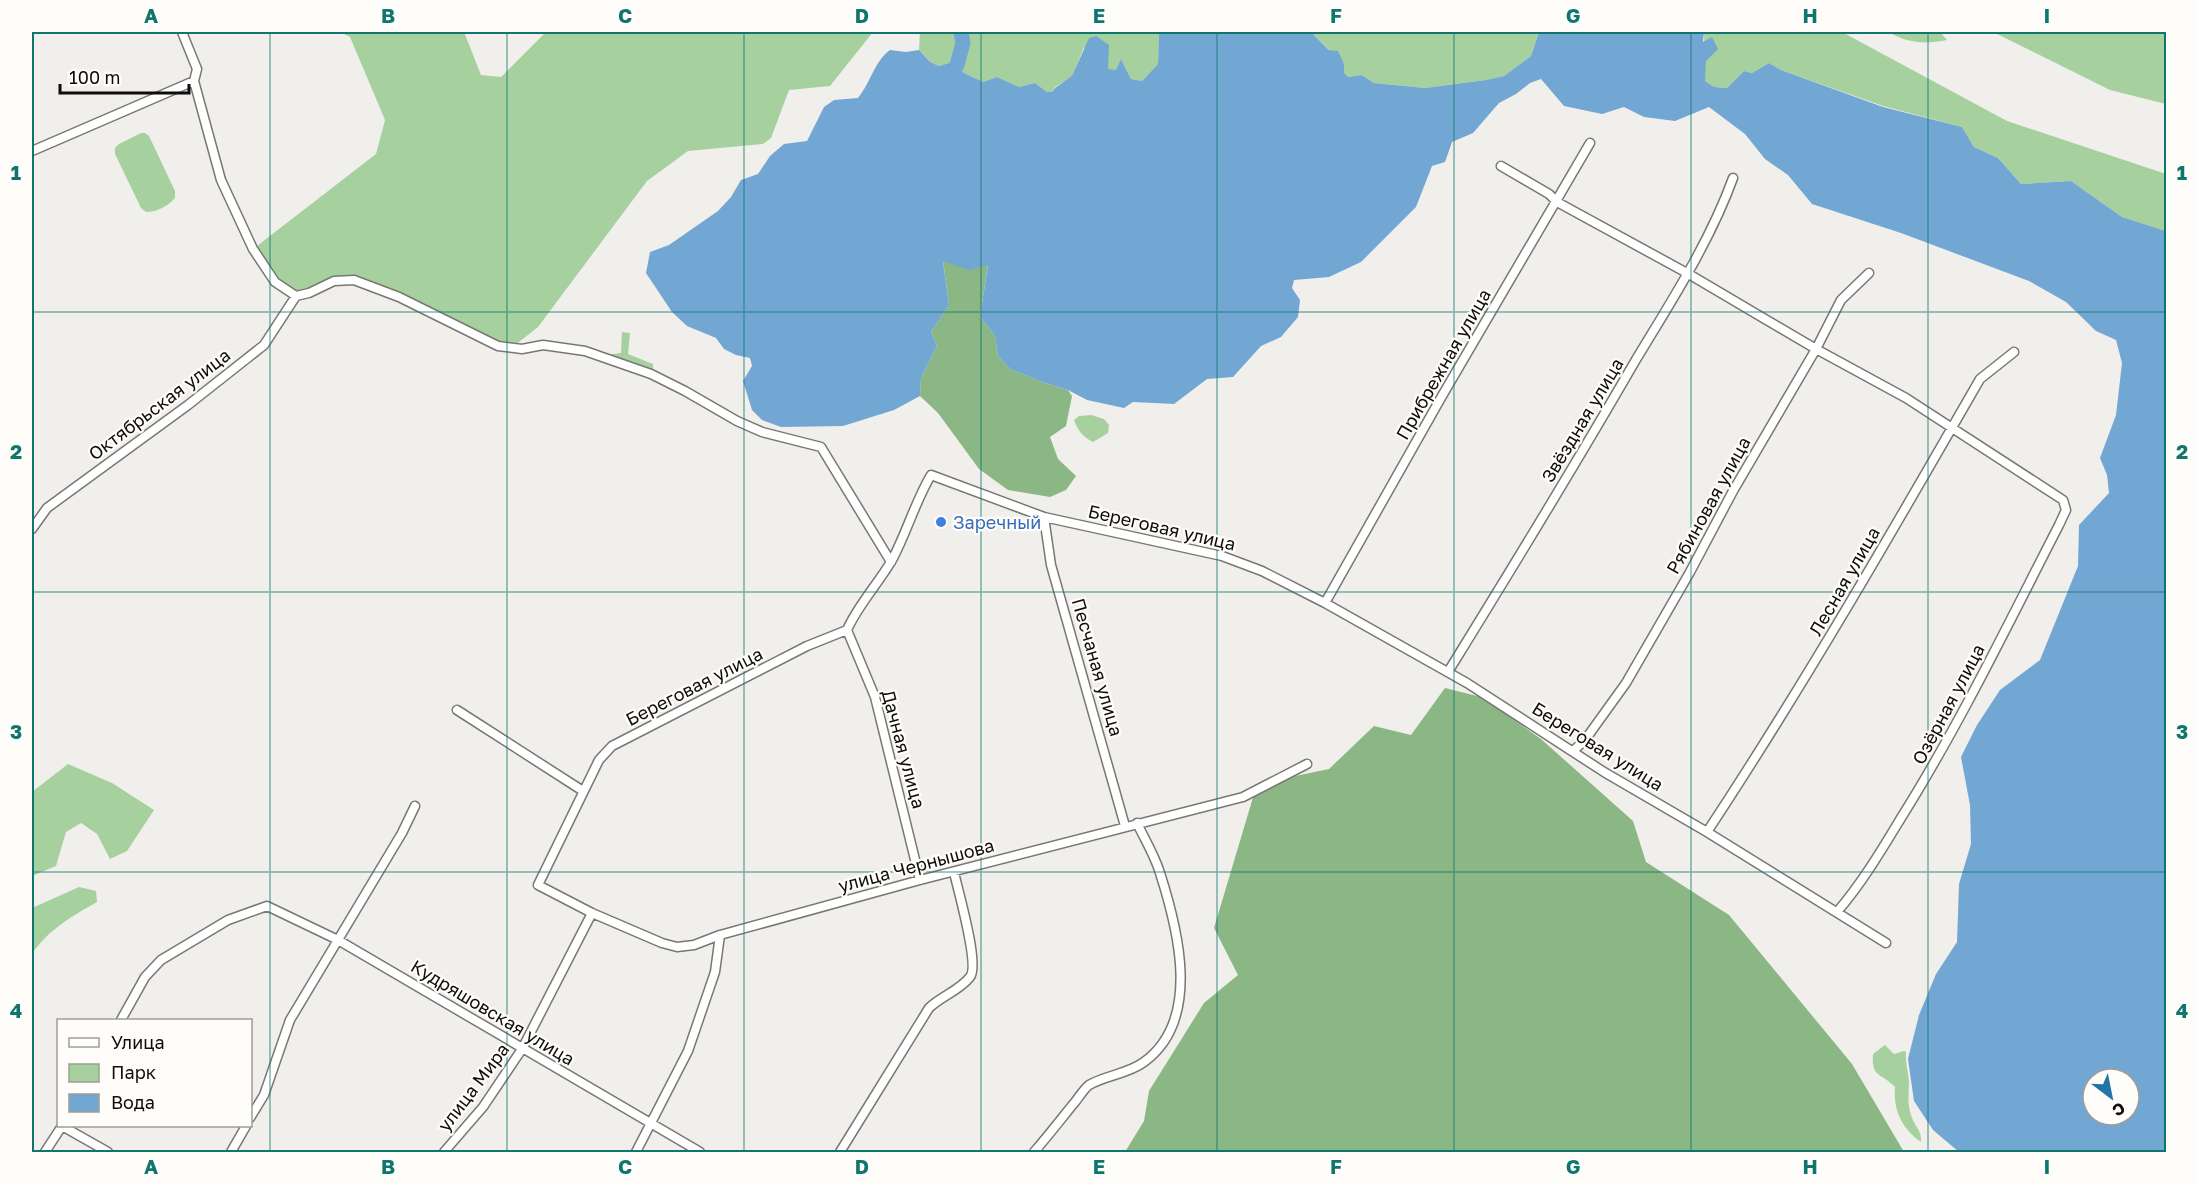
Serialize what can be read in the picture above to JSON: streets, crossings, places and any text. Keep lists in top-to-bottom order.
{
  "streets": {
    "street": [
      "Прибрежная улица",
      "Октябрьская улица",
      "Звёздная улица",
      "Рябиновая улица",
      "Береговая улица",
      "Лесная улица",
      "Песчаная улица",
      "Озёрная улица",
      "Дачная улица",
      "улица Чернышова",
      "Кудряшовская улица",
      "улица Мира"
    ]
  },
  "crossings": [
    ["Прибрежная улица", "Береговая улица"],
    ["Звёздная улица", "Береговая улица"],
    ["Рябиновая улица", "Береговая улица"],
    ["Береговая улица", "Лесная улица"],
    ["Береговая улица", "Песчаная улица"],
    ["Береговая улица", "Озёрная улица"],
    ["Береговая улица", "Дачная улица"],
    ["Береговая улица", "улица Чернышова"],
    ["Лесная улица", "Озёрная улица"],
    ["Песчаная улица", "улица Чернышова"],
    ["Дачная улица", "улица Чернышова"],
    ["улица Чернышова", "улица Мира"],
    ["Кудряшовская улица", "улица Мира"]
  ],
  "places": ["Заречный"],
  "legend": ["Улица", "Парк", "Вода"],
  "scale_bar": "100 m",
  "north": "bottom right",
  "grid": {
    "columns": [
      "A",
      "B",
      "C",
      "D",
      "E",
      "F",
      "G",
      "H",
      "I"
    ],
    "rows": [
      "1",
      "2",
      "3",
      "4"
    ]
  }
}
